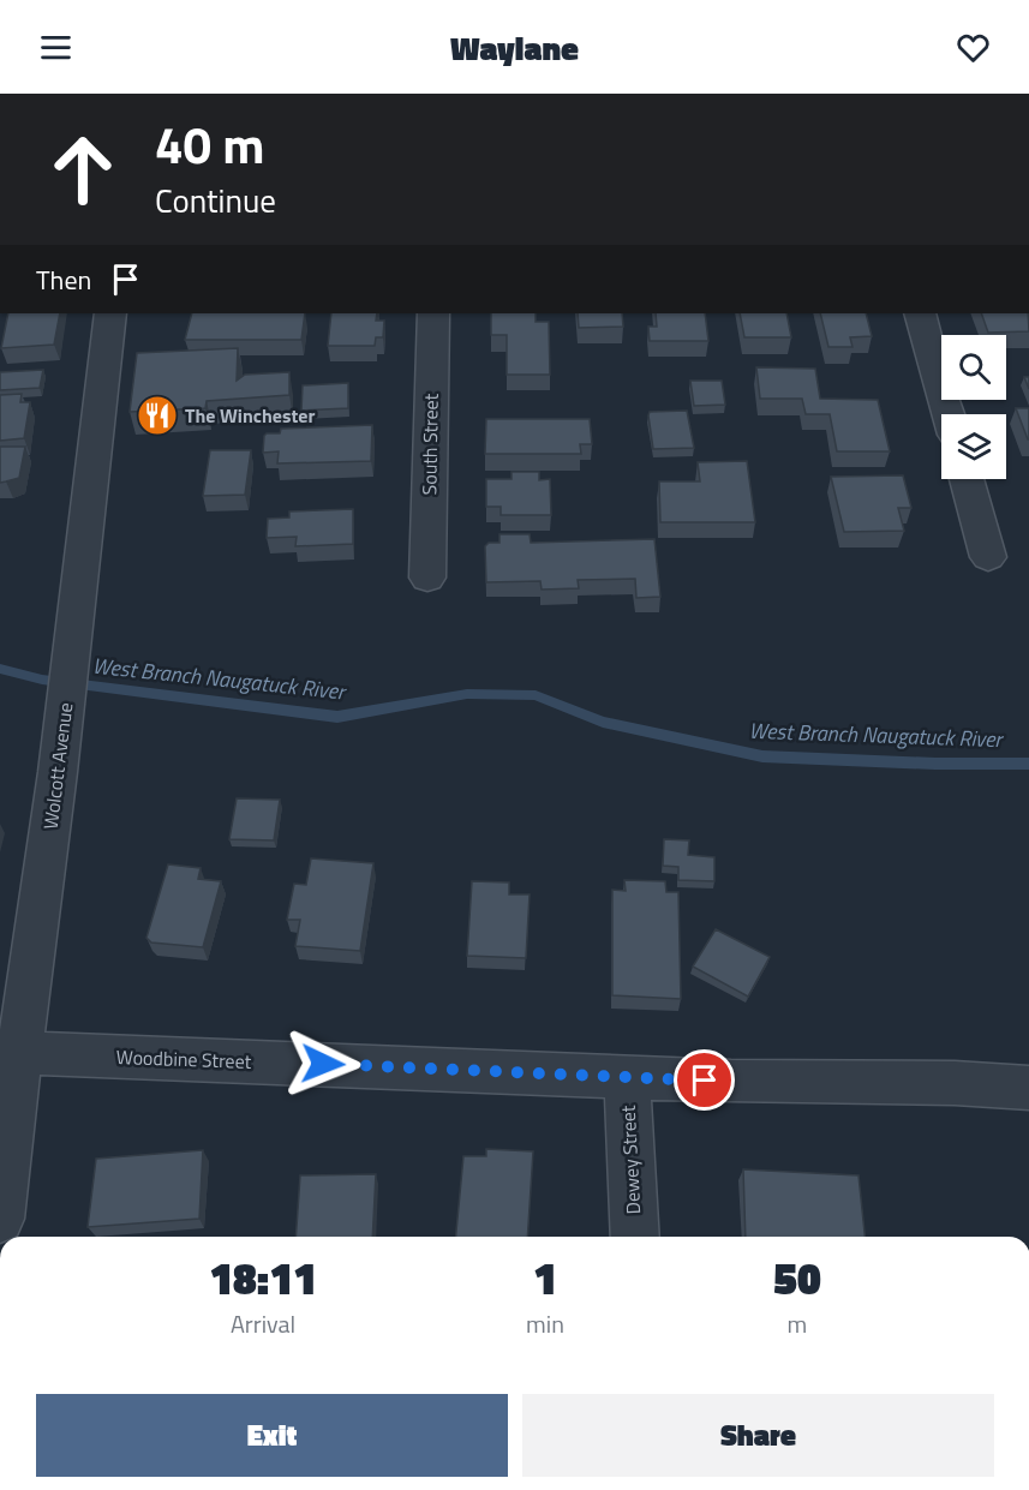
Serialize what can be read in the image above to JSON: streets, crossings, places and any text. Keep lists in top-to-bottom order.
{
  "streets": {
    "street": [
      "South Street",
      "Wolcott Avenue",
      "Woodbine Street",
      "Dewey Street"
    ]
  },
  "crossings": [
    ["Wolcott Avenue", "Woodbine Street"],
    ["Woodbine Street", "Dewey Street"]
  ],
  "water": ["West Branch Naugatuck River"],
  "places": {
    "restaurant": ["The Winchester"]
  },
  "page": {
    "header": "Waylane",
    "turn": ["40 m", "Continue"],
    "then": "Then",
    "eta": [
      "18:11",
      "Arrival",
      "1",
      "min",
      "50",
      "m"
    ],
    "buttons": ["Exit", "Share"]
  }
}
